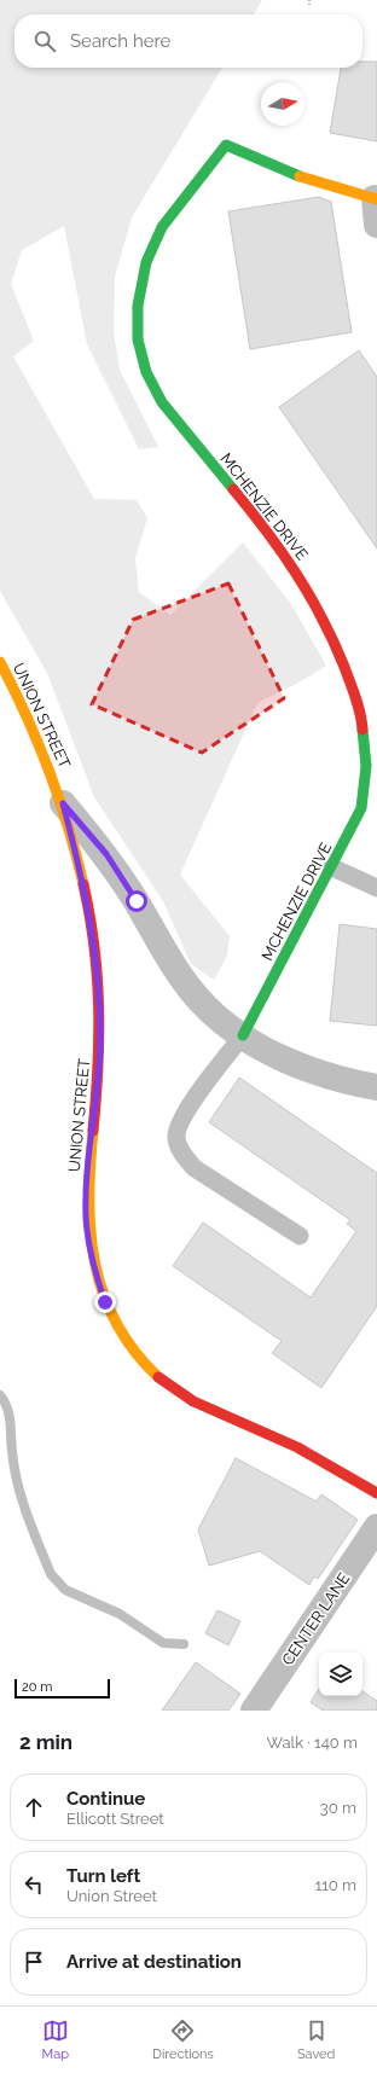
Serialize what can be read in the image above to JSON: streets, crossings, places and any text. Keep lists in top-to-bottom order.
{
  "streets": {
    "street": ["MCHENZIE DRIVE", "UNION STREET", "CENTER LANE"]
  },
  "scale_bar": "20 m",
  "north": "right",
  "page": {
    "search": "Search here",
    "scale": "20 m",
    "heading": ["2 min", "Walk · 140 m"],
    "list": [
      ["Continue", "Ellicott Street", "30 m"],
      ["Turn left", "Union Street", "110 m"],
      "Arrive at destination"
    ],
    "nav": ["Map", "Directions", "Saved"]
  }
}
